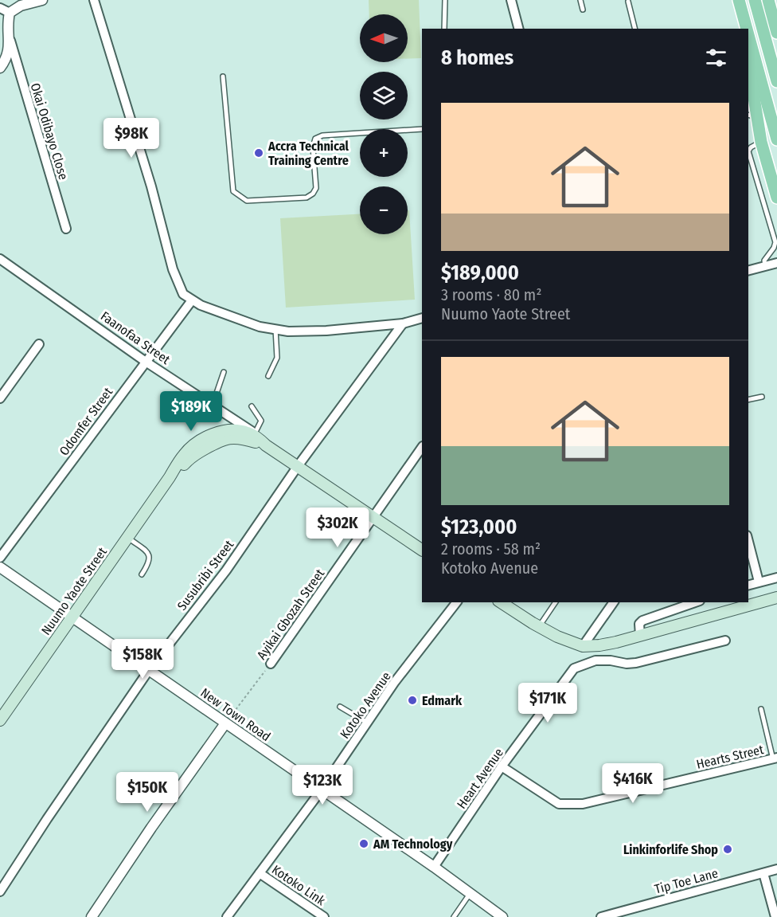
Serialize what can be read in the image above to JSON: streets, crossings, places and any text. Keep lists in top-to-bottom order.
{
  "streets": {
    "main road": ["Nuumo Yaote Street"],
    "street": [
      "Okai Odibayo Close",
      "Faanofaa Street",
      "Odomfer Street",
      "Susubribi Street",
      "Ayikai Gbozah Street",
      "Kotoko Avenue",
      "New Town Road",
      "Hearts Street",
      "Heart Avenue",
      "Tip Toe Lane",
      "Kotoko Link"
    ]
  },
  "crossings": [
    ["Faanofaa Street", "Odomfer Street"],
    ["Faanofaa Street", "Nuumo Yaote Street"],
    ["Susubribi Street", "New Town Road"],
    ["Nuumo Yaote Street", "New Town Road"],
    ["Ayikai Gbozah Street", "New Town Road"],
    ["Kotoko Avenue", "New Town Road"],
    ["Kotoko Avenue", "Kotoko Link"],
    ["New Town Road", "Heart Avenue"],
    ["Hearts Street", "Heart Avenue"]
  ],
  "places": [
    "Accra Technical Training Centre",
    "Edmark",
    "AM Technology",
    "Linkinforlife Shop"
  ],
  "north": "left",
  "page": {
    "map_buttons": ["+", "−"],
    "heading": "8 homes",
    "list": [
      {
        "name": "$189,000",
        "note": "3 rooms · 80 m² · Nuumo Yaote Street"
      },
      {
        "name": "$123,000",
        "note": "2 rooms · 58 m² · Kotoko Avenue"
      }
    ],
    "price": [
      "$98K",
      "$189K",
      "$302K",
      "$158K",
      "$171K",
      "$416K",
      "$123K",
      "$150K"
    ]
  }
}
